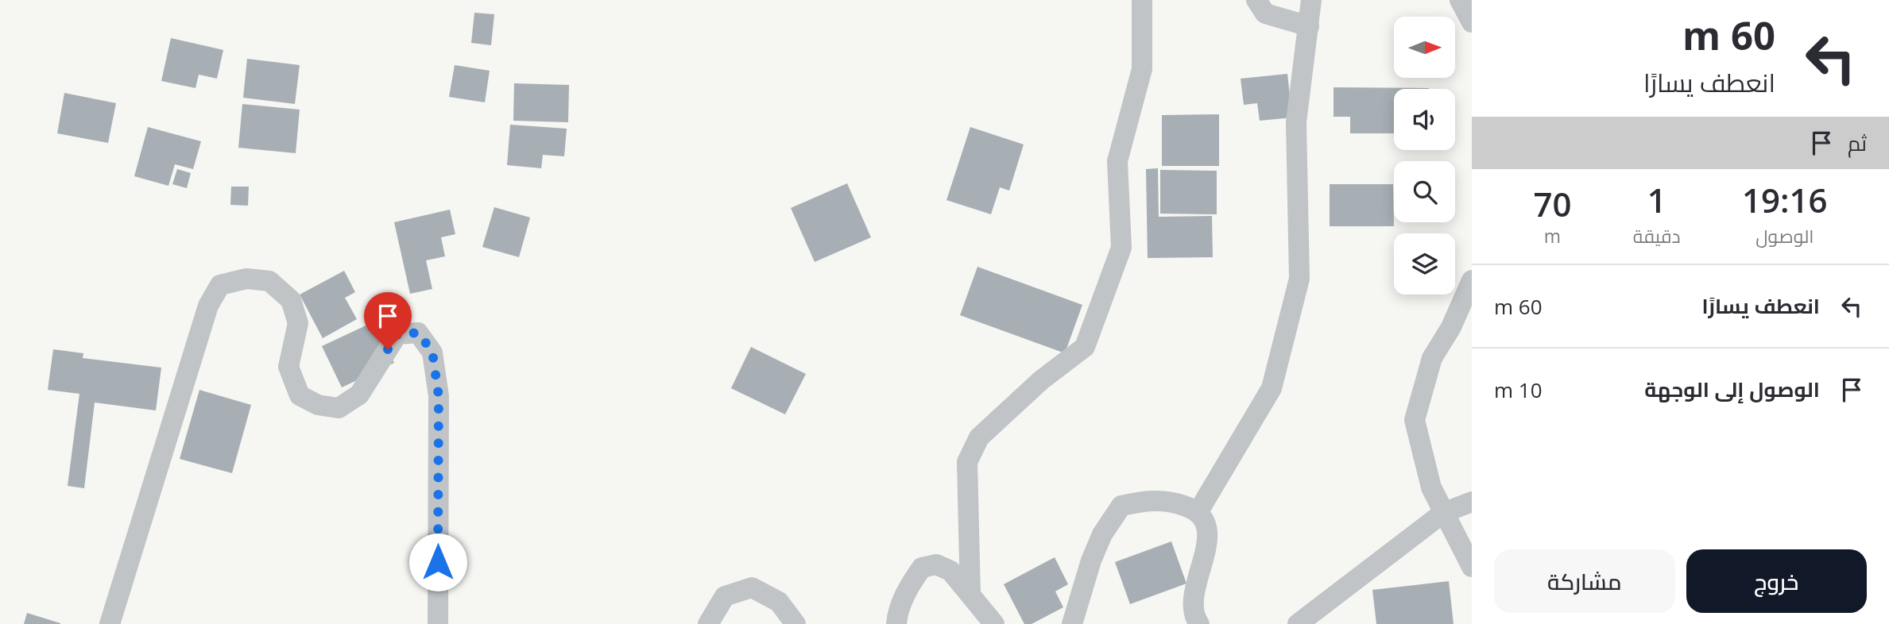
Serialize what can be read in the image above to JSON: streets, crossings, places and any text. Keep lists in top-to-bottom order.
{
  "north": "right",
  "page": {
    "turn": ["60 m", "انعطف يسارًا"],
    "then": "ثم",
    "eta": [
      "19:16",
      "الوصول",
      "1",
      "دقيقة",
      "70",
      "m"
    ],
    "list": [
      {
        "name": "انعطف يسارًا",
        "value": "60 m"
      },
      {
        "name": "الوصول إلى الوجهة",
        "value": "10 m"
      }
    ],
    "buttons": ["خروج", "مشاركة"]
  }
}
